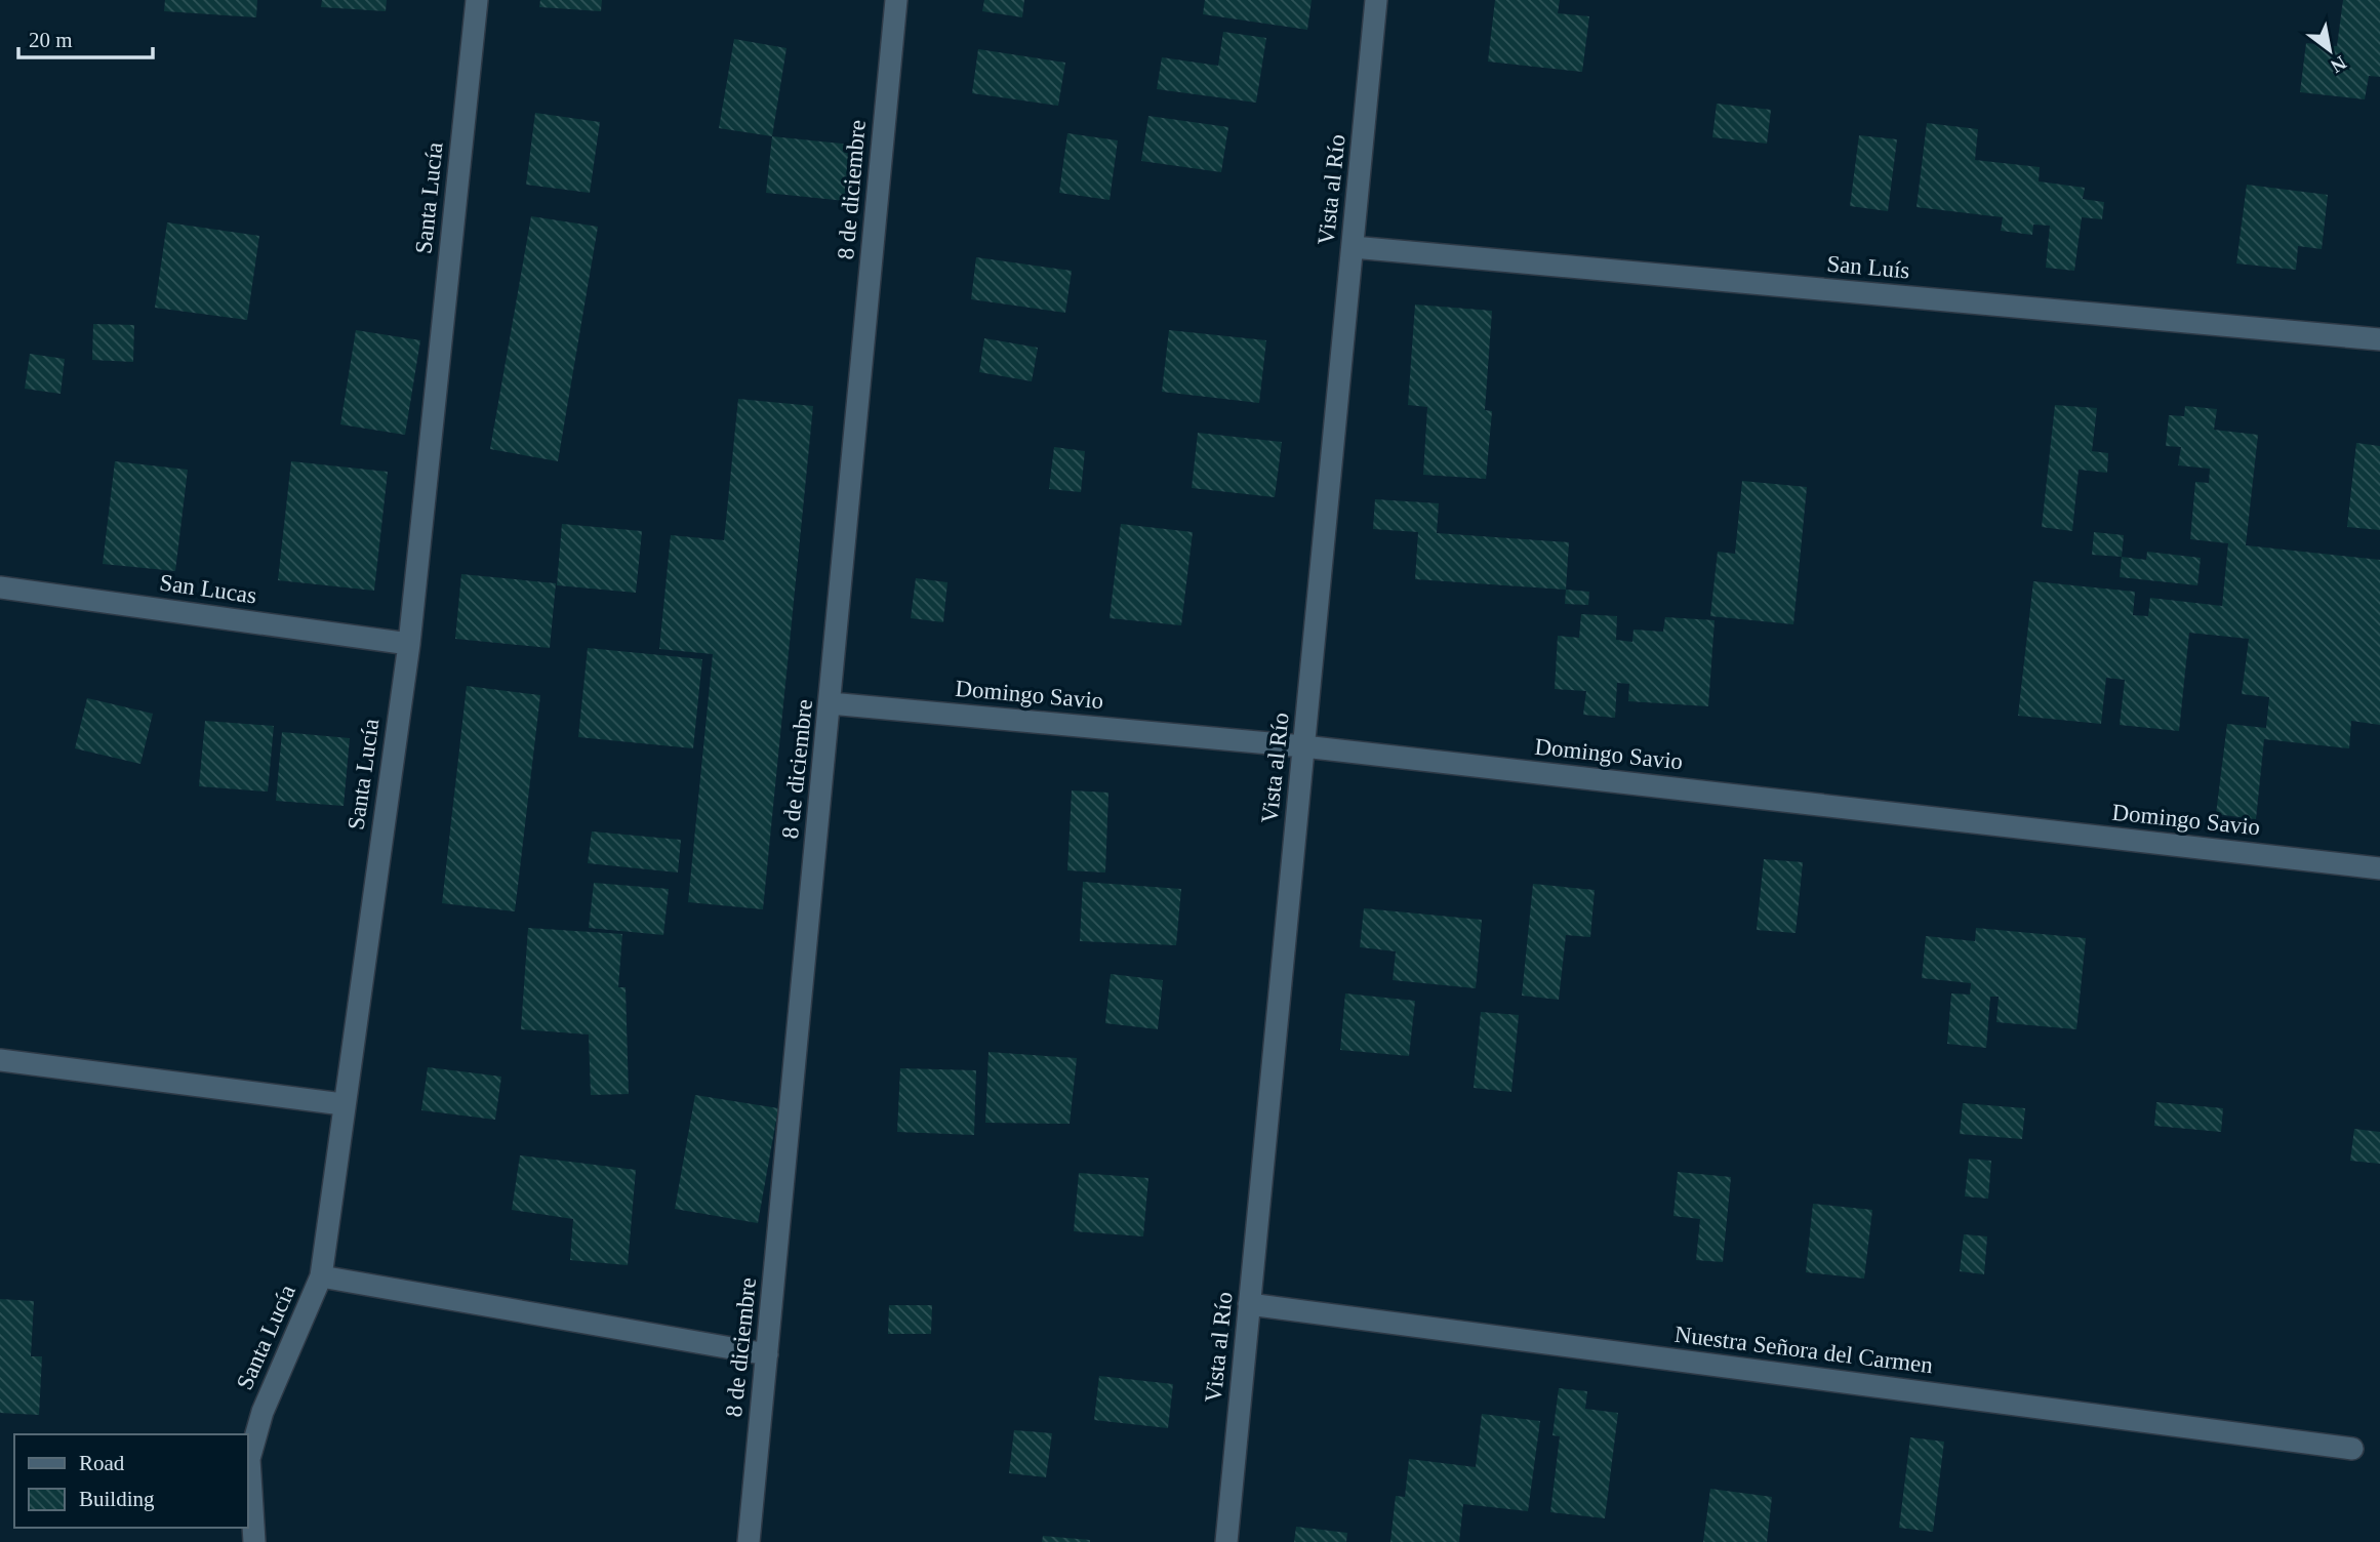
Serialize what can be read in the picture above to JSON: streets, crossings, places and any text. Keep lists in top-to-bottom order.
{
  "streets": {
    "street": [
      "8 de diciembre",
      "Vista al Río",
      "Santa Lucía",
      "San Luís",
      "San Lucas",
      "Domingo Savio",
      "Nuestra Señora del Carmen"
    ]
  },
  "crossings": [
    ["8 de diciembre", "Domingo Savio"],
    ["Vista al Río", "San Luís"],
    ["Vista al Río", "Domingo Savio"],
    ["Vista al Río", "Nuestra Señora del Carmen"],
    ["Santa Lucía", "San Lucas"]
  ],
  "legend": ["Road", "Building"],
  "scale_bar": "20 m",
  "north": "bottom right"
}
